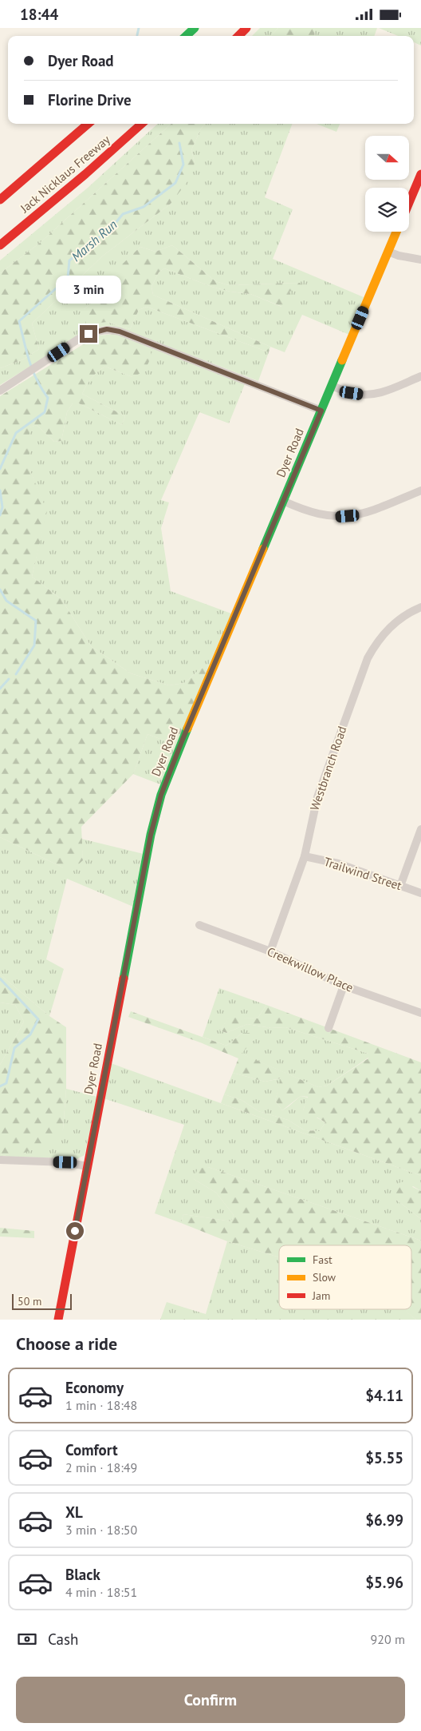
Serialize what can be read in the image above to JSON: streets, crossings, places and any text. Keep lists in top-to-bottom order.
{
  "streets": {
    "main road": ["Jack Nicklaus Freeway", "Dyer Road"],
    "street": ["Westbranch Road", "Trailwind Street", "Creekwillow Place"]
  },
  "crossings": [
    ["Westbranch Road", "Trailwind Street"],
    ["Westbranch Road", "Creekwillow Place"]
  ],
  "water": ["Marsh Run"],
  "legend": ["Fast", "Slow", "Jam"],
  "scale_bar": "50 m",
  "north": "right",
  "page": {
    "status": "18:44",
    "banner": ["Dyer Road", "Florine Drive"],
    "bubble": "3 min",
    "scale": "50 m",
    "heading": "Choose a ride",
    "list": [
      {
        "name": "Economy",
        "note": "1 min · 18:48",
        "value": "$4.11"
      },
      {
        "name": "Comfort",
        "note": "2 min · 18:49",
        "value": "$5.55"
      },
      {
        "name": "XL",
        "note": "3 min · 18:50",
        "value": "$6.99"
      },
      {
        "name": "Black",
        "note": "4 min · 18:51",
        "value": "$5.96"
      }
    ],
    "pay": ["Cash", "920 m"],
    "buttons": "Confirm"
  }
}
